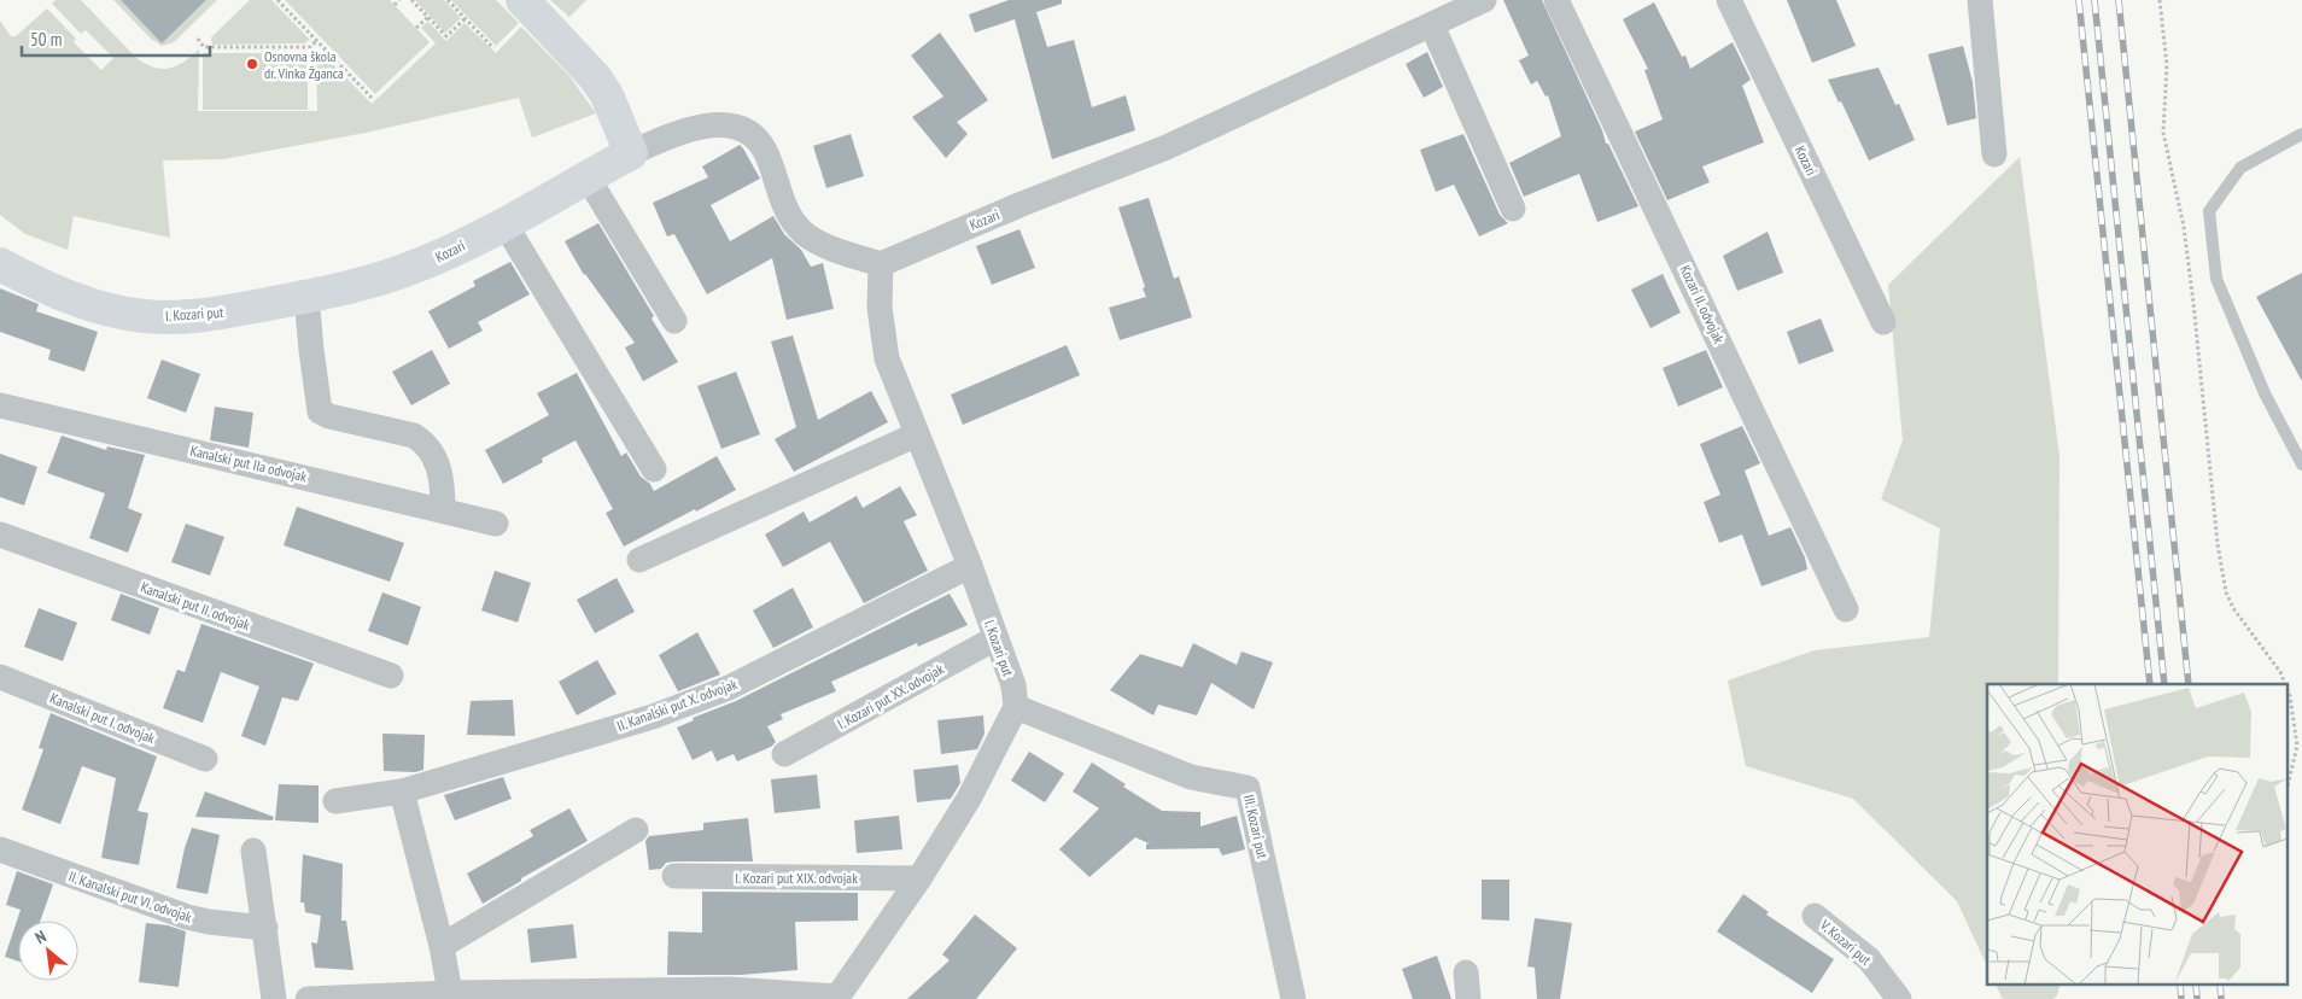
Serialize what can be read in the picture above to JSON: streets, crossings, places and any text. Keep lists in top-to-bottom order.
{
  "streets": {
    "street": [
      "Kozari",
      "Kozari II. odvojak",
      "I. Kozari put",
      "Kanalski put IIa odvojak",
      "Kanalski put II. odvojak",
      "I. Kozari put XX. odvojak",
      "II. Kanalski put X. odvojak",
      "Kanalski put I. odvojak",
      "III. Kozari put",
      "I. Kozari put XIX. odvojak",
      "II. Kanalski put VI. odvojak",
      "V. Kozari put"
    ]
  },
  "crossings": [
    ["Kozari", "I. Kozari put"],
    ["I. Kozari put", "I. Kozari put XX. odvojak"],
    ["I. Kozari put", "II. Kanalski put X. odvojak"],
    ["I. Kozari put", "III. Kozari put"]
  ],
  "places": ["Osnovna škola dr. Vinka Žganca"],
  "scale_bar": "50 m",
  "north": "top left"
}
